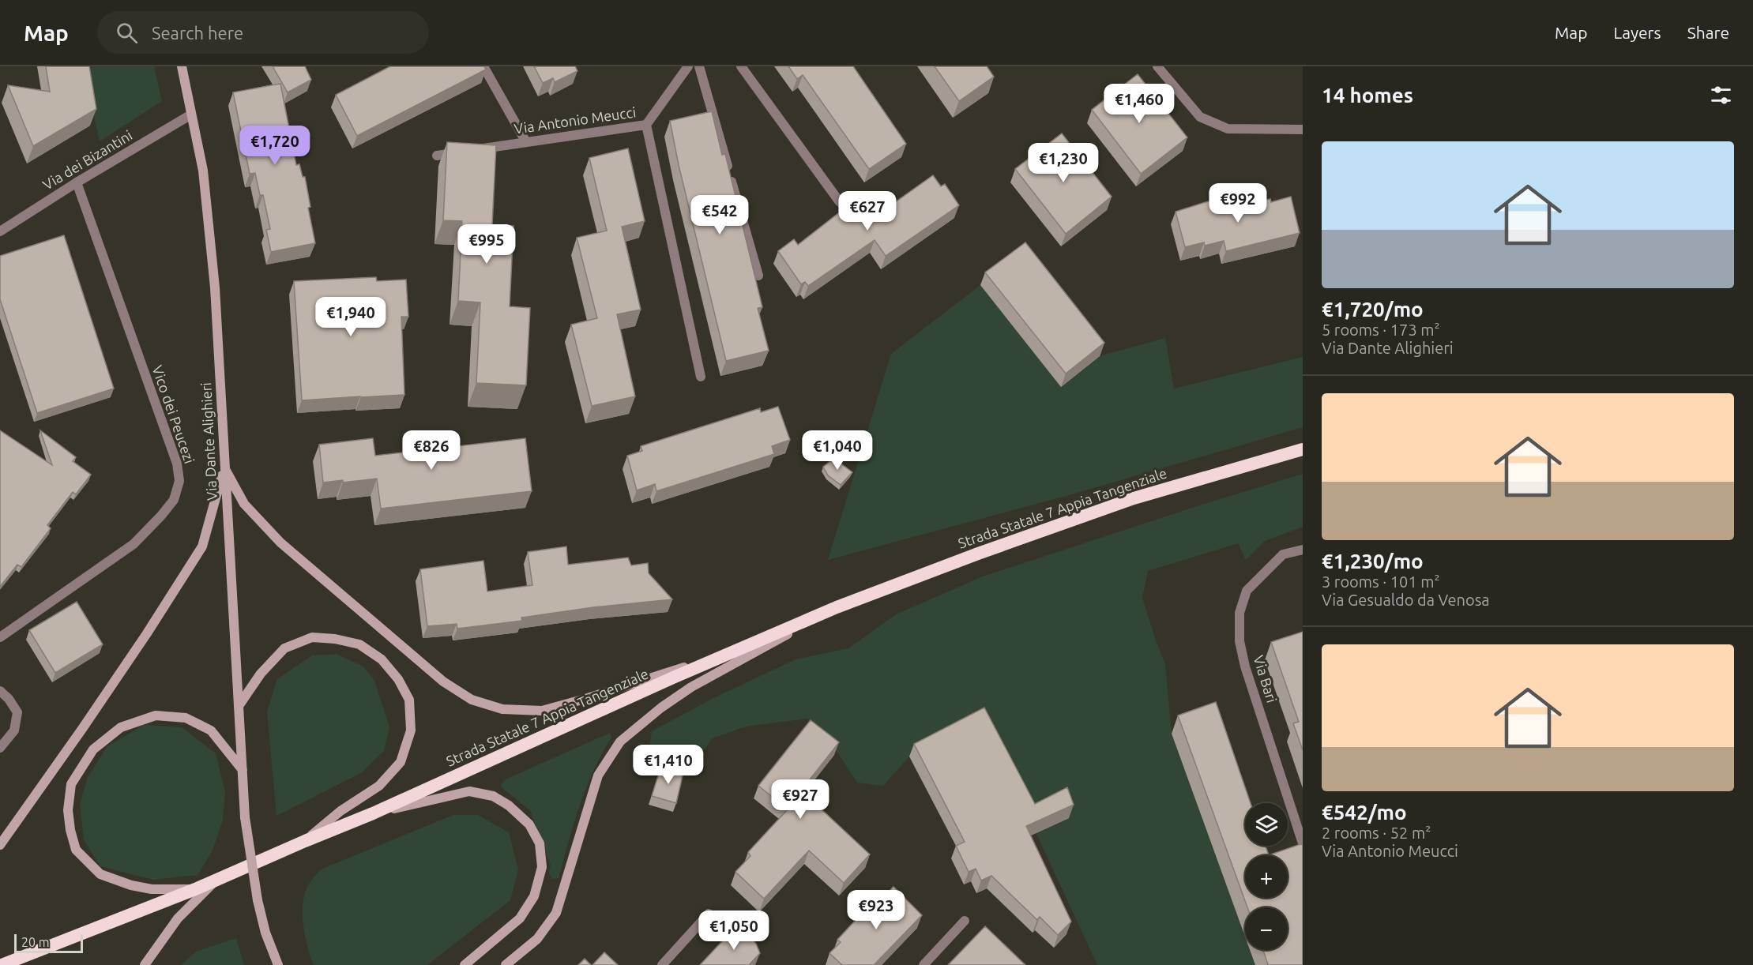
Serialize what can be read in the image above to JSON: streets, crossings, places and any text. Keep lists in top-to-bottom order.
{
  "streets": {
    "highway": ["Strada Statale 7 Appia Tangenziale"],
    "main road": ["Via Dante Alighieri"],
    "street": [
      "Via Antonio Meucci",
      "Via dei Bizantini",
      "Vico dei Peucezi",
      "Via Bari"
    ]
  },
  "crossings": [
    ["Via dei Bizantini", "Vico dei Peucezi"],
    ["Via dei Bizantini", "Via Dante Alighieri"]
  ],
  "scale_bar": "20 m",
  "page": {
    "header": "Map",
    "search": "Search here",
    "nav": ["Map", "Layers", "Share"],
    "heading": "14 homes",
    "price": [
      "€1,460",
      "€1,720",
      "€1,230",
      "€992",
      "€627",
      "€542",
      "€995",
      "€1,940",
      "€826",
      "€1,040",
      "€1,410",
      "€927",
      "€923",
      "€1,050"
    ],
    "list": [
      {
        "name": "€1,720/mo",
        "note": "5 rooms · 173 m² · Via Dante Alighieri"
      },
      {
        "name": "€1,230/mo",
        "note": "3 rooms · 101 m² · Via Gesualdo da Venosa"
      },
      {
        "name": "€542/mo",
        "note": "2 rooms · 52 m² · Via Antonio Meucci"
      }
    ],
    "map_buttons": ["+", "−"],
    "scale": "20 m"
  }
}
